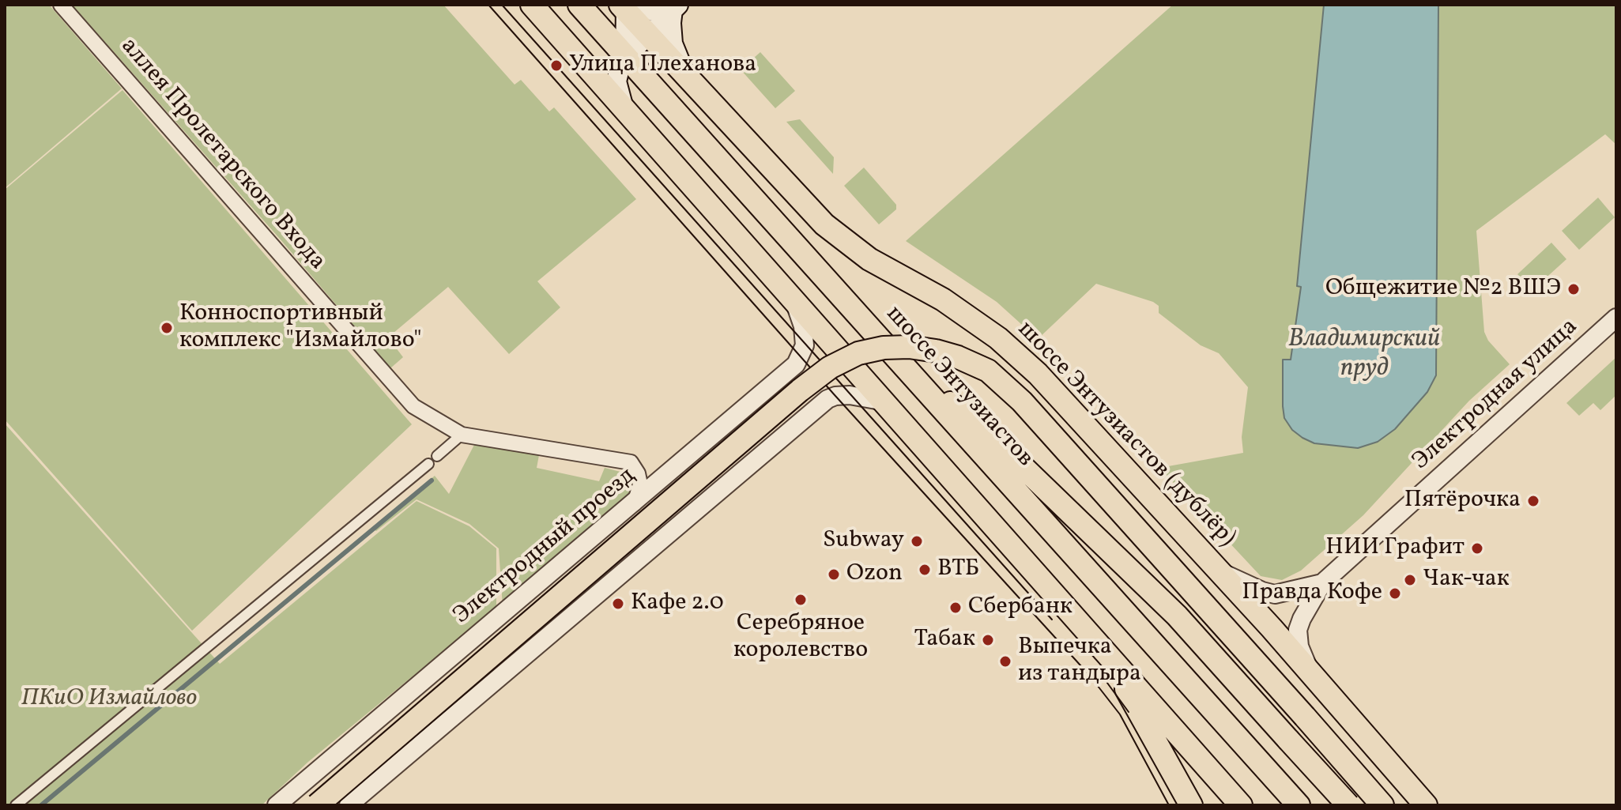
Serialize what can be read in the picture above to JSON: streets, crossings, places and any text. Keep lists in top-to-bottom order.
{
  "streets": {
    "main road": ["шоссе Энтузиастов", "шоссе Энтузиастов (дублёр)"],
    "street": ["аллея Пролетарского Входа", "Электродная улица", "Электродный проезд"]
  },
  "crossings": [
    ["аллея Пролетарского Входа", "Электродный проезд"],
    ["Электродная улица", "шоссе Энтузиастов (дублёр)"]
  ],
  "water": ["Владимирский пруд"],
  "parks": ["ПКиО Измайлово"],
  "places": [
    "Улица Плеханова",
    "Общежитие №2 ВШЭ",
    "Конноспортивный комплекс \"Измайлово\"",
    "Пятёрочка",
    "Subway",
    "НИИ Графит",
    "ВТБ",
    "Ozon",
    "Чак-чак",
    "Правда Кофе",
    "Серебряное королевство",
    "Кафе 2.0",
    "Сбербанк",
    "Табак",
    "Выпечка из тандыра"
  ]
}
